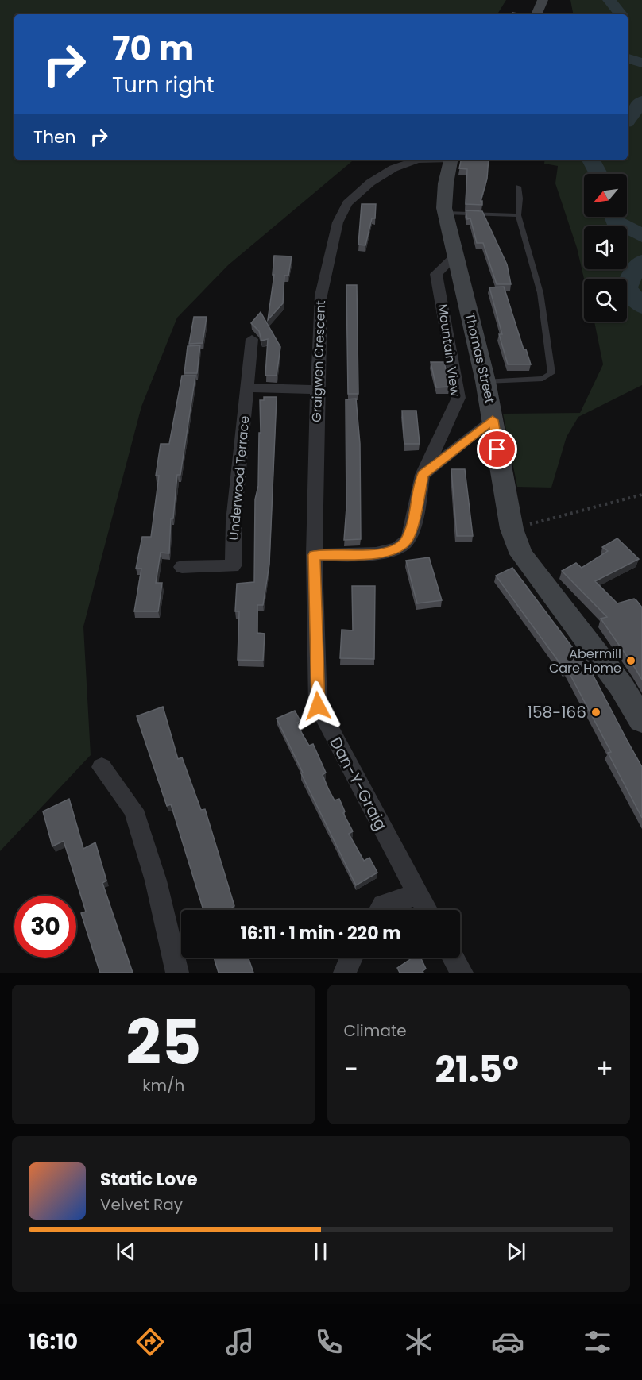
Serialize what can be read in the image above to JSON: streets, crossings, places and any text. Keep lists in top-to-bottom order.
{
  "streets": {
    "main road": ["Thomas Street"],
    "street": [
      "Mountain View",
      "Graigwen Crescent",
      "Underwood Terrace",
      "Dan-Y-Graig"
    ]
  },
  "crossings": [
    ["Mountain View", "Thomas Street"],
    ["Graigwen Crescent", "Dan-Y-Graig"]
  ],
  "places": ["Abermill Care Home", "158-166"],
  "north": "bottom left",
  "page": {
    "turn": ["70 m", "Turn right"],
    "then": "Then",
    "limit": "30",
    "trip": "16:11 · 1 min · 220 m",
    "tile": [
      ["25", "km/h"],
      "Climate"
    ],
    "heat": ["−", "21.5°", "+"],
    "song": ["Static Love", "Velvet Ray"],
    "tabs": "16:10"
  }
}
